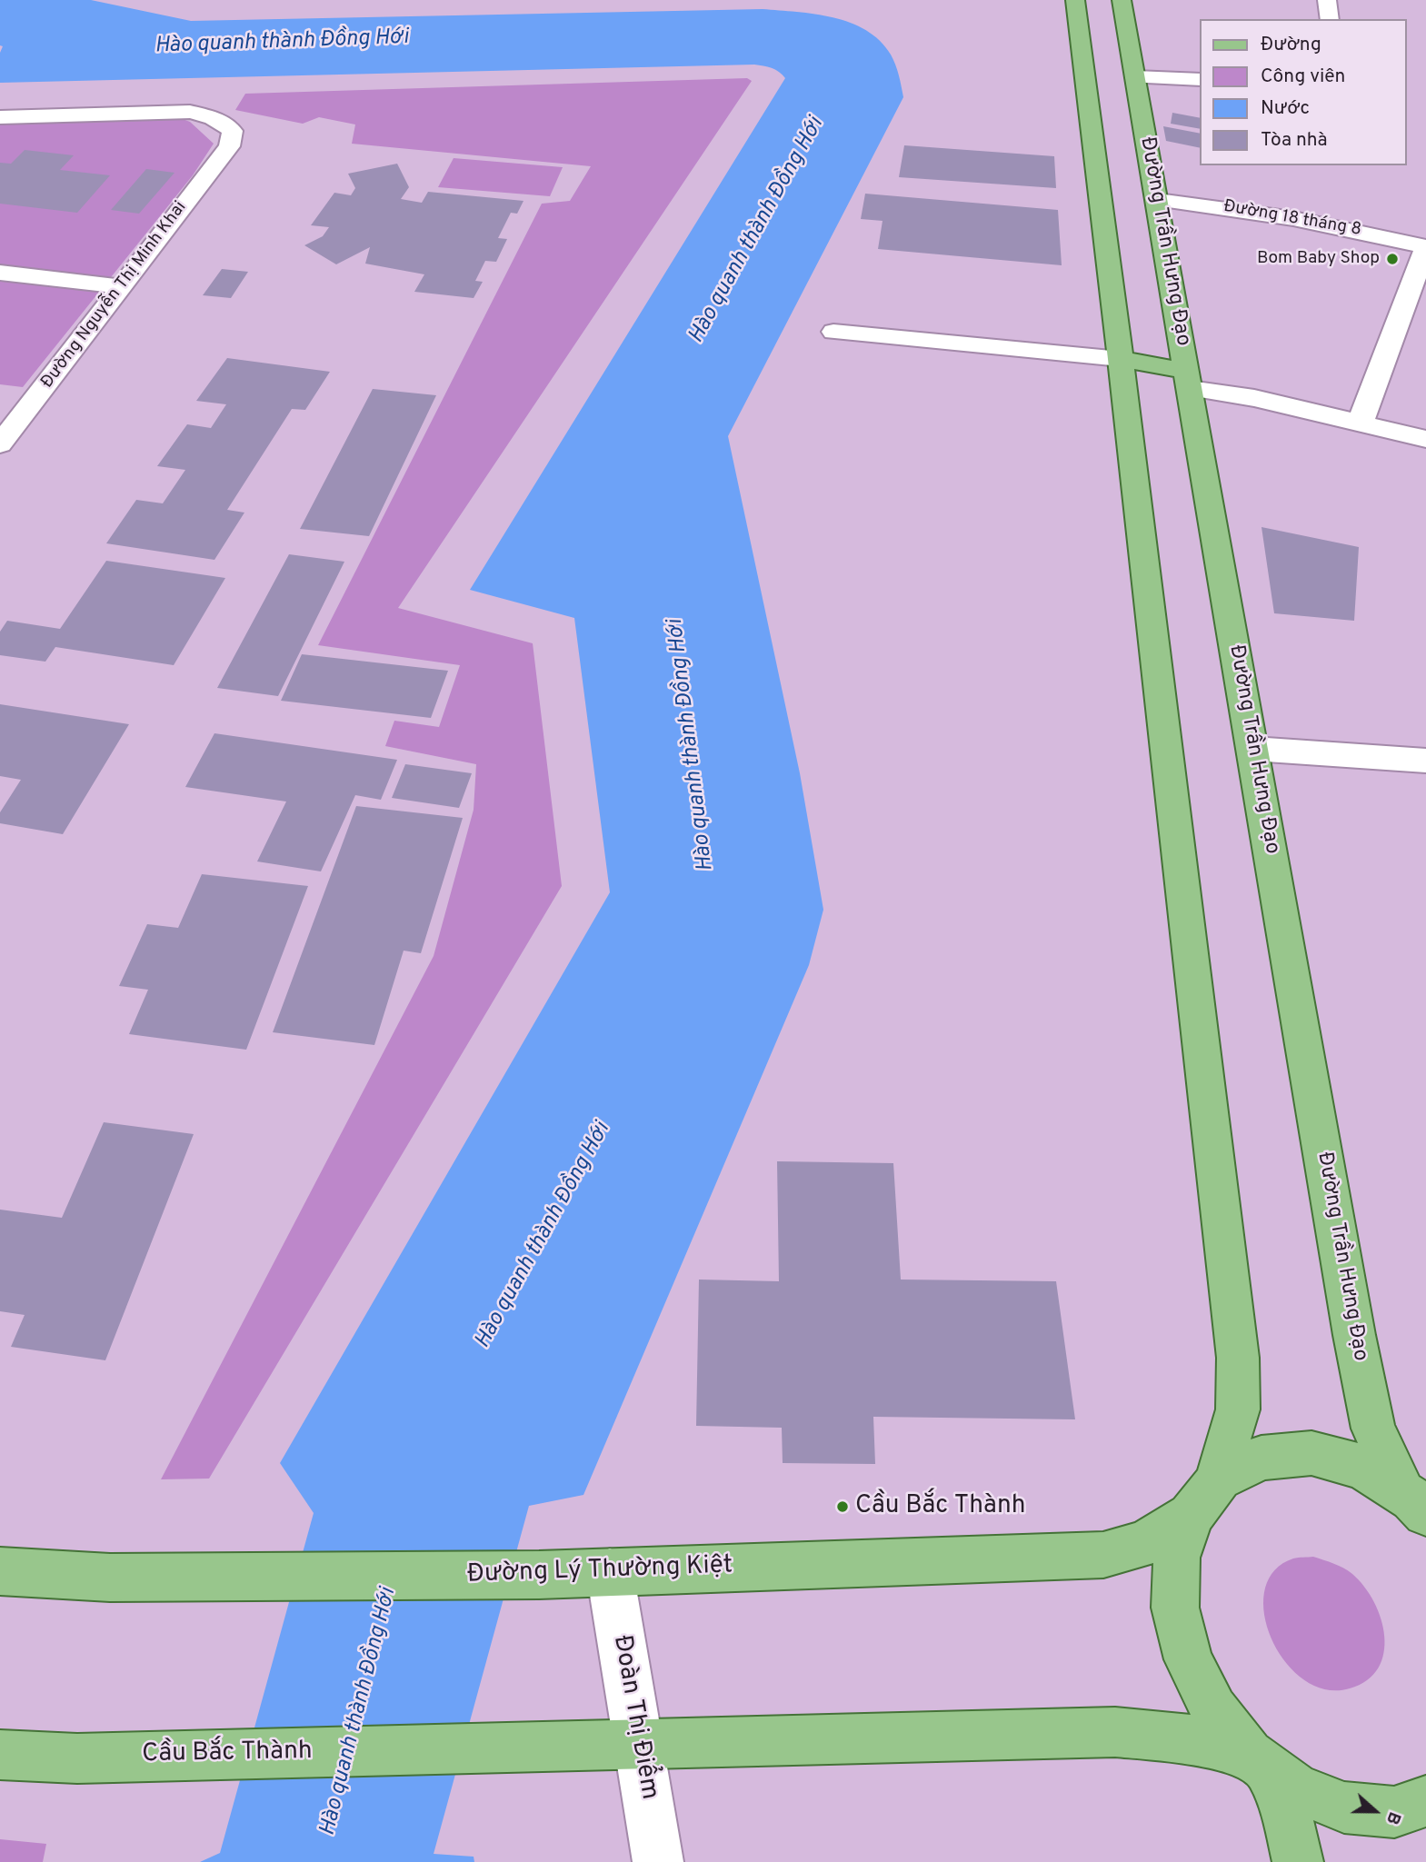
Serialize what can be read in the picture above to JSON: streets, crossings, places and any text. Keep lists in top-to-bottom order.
{
  "streets": {
    "main road": ["Đường Trần Hưng Đạo", "Đường Lý Thường Kiệt", "Cầu Bắc Thành"],
    "street": ["Đường 18 tháng 8", "Đường Nguyễn Thị Minh Khai", "Đoàn Thị Điểm"]
  },
  "crossings": [
    ["Đường 18 tháng 8", "Đường Trần Hưng Đạo"],
    ["Đường Trần Hưng Đạo", "Đường Lý Thường Kiệt"],
    ["Đường Lý Thường Kiệt", "Đoàn Thị Điểm"],
    ["Đoàn Thị Điểm", "Cầu Bắc Thành"]
  ],
  "water": ["Hào quanh thành Đồng Hới"],
  "places": ["Bom Baby Shop", "Cầu Bắc Thành"],
  "legend": [
    "Đường",
    "Công viên",
    "Nước",
    "Tòa nhà"
  ],
  "north": "right"
}
